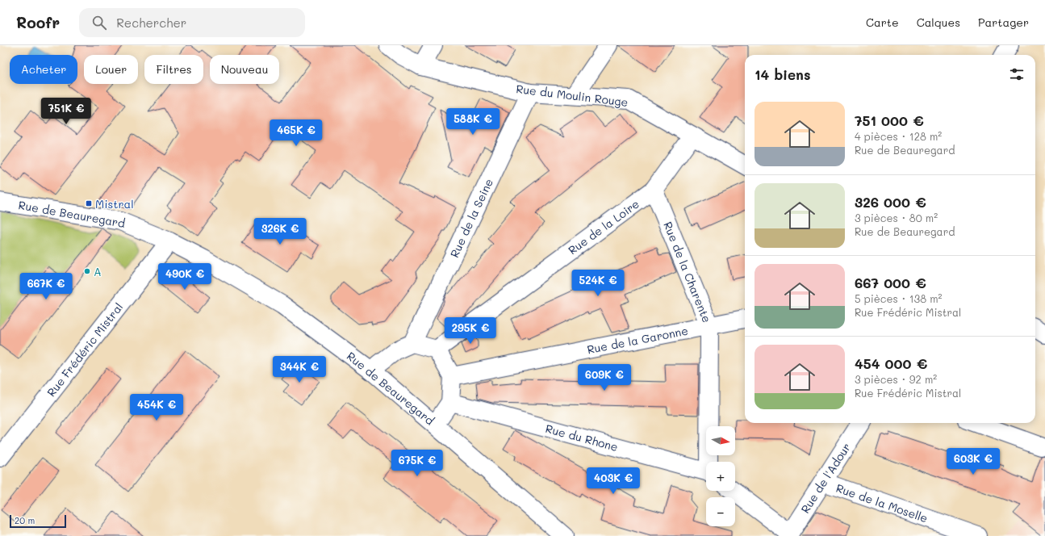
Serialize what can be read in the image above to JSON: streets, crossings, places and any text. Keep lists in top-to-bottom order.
{
  "streets": {
    "street": [
      "Rue du Moulin Rouge",
      "Rue de Beauregard",
      "Rue de la Seine",
      "Rue de la Loire",
      "Rue de la Charente",
      "Rue de la Garonne",
      "Rue Frédéric Mistral",
      "Rue du Rhone",
      "Rue de l'Adour",
      "Rue de la Moselle"
    ]
  },
  "crossings": [
    ["Rue du Moulin Rouge", "Rue de la Seine"],
    ["Rue du Moulin Rouge", "Rue de la Loire"],
    ["Rue de Beauregard", "Rue Frédéric Mistral"],
    ["Rue de la Loire", "Rue de la Charente"],
    ["Rue de la Charente", "Rue de la Garonne"],
    ["Rue de l'Adour", "Rue de la Moselle"]
  ],
  "places": {
    "transit": ["Mistral"],
    "other": ["A"]
  },
  "scale_bar": "20 m",
  "north": "right",
  "page": {
    "header": "Roofr",
    "search": "Rechercher",
    "nav": ["Carte", "Calques", "Partager"],
    "chip": [
      "Acheter",
      "Louer",
      "Filtres",
      "Nouveau"
    ],
    "heading": "14 biens",
    "list": [
      {
        "name": "751 000 €",
        "note": "4 pièces · 128 m² · Rue de Beauregard"
      },
      {
        "name": "326 000 €",
        "note": "3 pièces · 80 m² · Rue de Beauregard"
      },
      {
        "name": "667 000 €",
        "note": "5 pièces · 138 m² · Rue Frédéric Mistral"
      },
      {
        "name": "454 000 €",
        "note": "3 pièces · 92 m² · Rue Frédéric Mistral"
      }
    ],
    "price": [
      "751K €",
      "588K €",
      "465K €",
      "326K €",
      "490K €",
      "524K €",
      "667K €",
      "295K €",
      "344K €",
      "609K €",
      "454K €",
      "603K €",
      "675K €",
      "403K €"
    ],
    "map_buttons": ["+", "−"],
    "scale": "20 m"
  }
}
